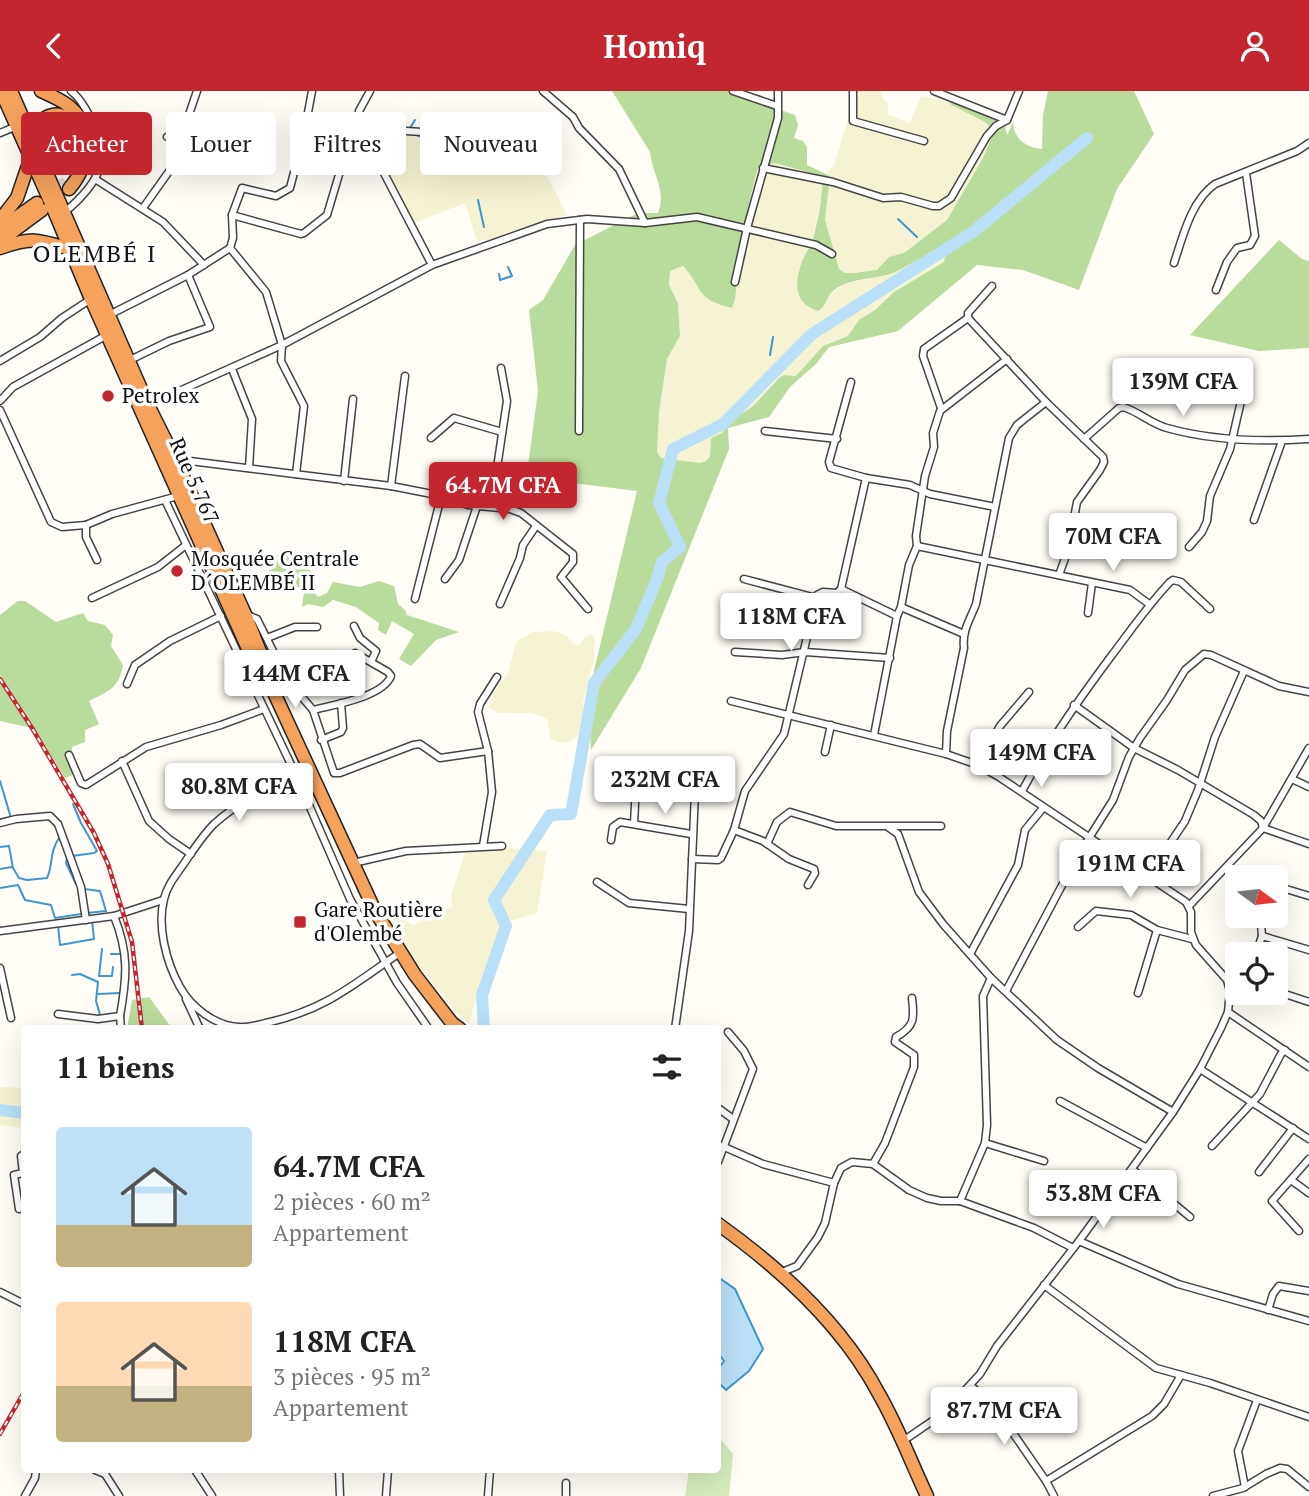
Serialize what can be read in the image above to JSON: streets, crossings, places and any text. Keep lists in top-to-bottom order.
{
  "streets": {
    "highway": ["Rue 5.767"]
  },
  "districts": ["OLEMBÉ I"],
  "places": {
    "other": ["Petrolex", "Mosquée Centrale D´OLEMBÉ II"],
    "transit": ["Gare Routière d'Olembé"]
  },
  "north": "right",
  "page": {
    "header": "Homiq",
    "chip": [
      "Acheter",
      "Louer",
      "Filtres",
      "Nouveau"
    ],
    "price": [
      "139M CFA",
      "64.7M CFA",
      "70M CFA",
      "118M CFA",
      "144M CFA",
      "149M CFA",
      "232M CFA",
      "80.8M CFA",
      "191M CFA",
      "53.8M CFA",
      "87.7M CFA"
    ],
    "heading": "11 biens",
    "list": [
      {
        "name": "64.7M CFA",
        "note": "2 pièces · 60 m² · Appartement"
      },
      {
        "name": "118M CFA",
        "note": "3 pièces · 95 m² · Appartement"
      }
    ]
  }
}
